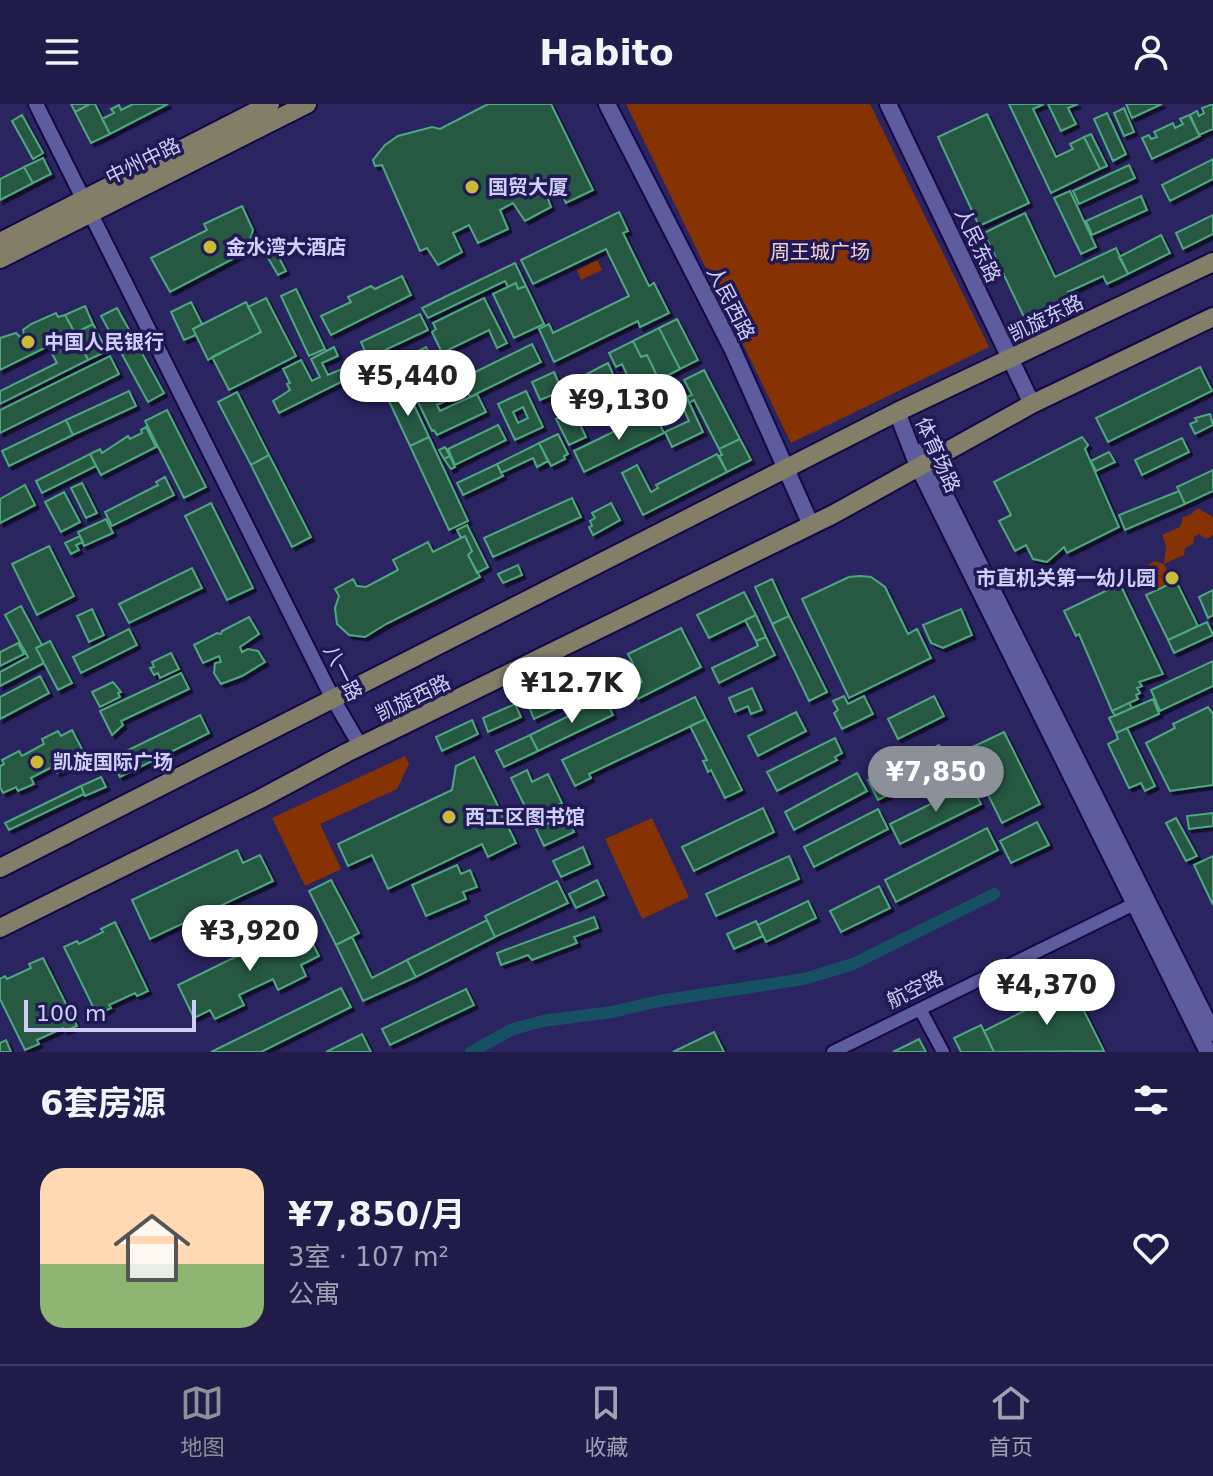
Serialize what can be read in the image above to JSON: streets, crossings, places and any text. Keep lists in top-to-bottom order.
{
  "streets": {
    "main road": [
      "中州中路",
      "人民东路",
      "人民西路",
      "凯旋东路",
      "体育场路",
      "凯旋西路"
    ],
    "street": ["八一路", "航空路"]
  },
  "crossings": [
    ["中州中路", "八一路"],
    ["人民东路", "凯旋东路"],
    ["人民西路", "凯旋西路"],
    ["凯旋东路", "体育场路"],
    ["凯旋东路", "凯旋西路"],
    ["体育场路", "凯旋西路"],
    ["体育场路", "航空路"],
    ["八一路", "凯旋西路"]
  ],
  "parks": ["周王城广场"],
  "places": [
    "国贸大厦",
    "金水湾大酒店",
    "中国人民银行",
    "市直机关第一幼儿园",
    "凯旋国际广场",
    "西工区图书馆"
  ],
  "scale_bar": "100 m",
  "page": {
    "header": "Habito",
    "price": [
      "¥5,440",
      "¥9,130",
      "¥12.7K",
      "¥7,850",
      "¥3,920",
      "¥4,370"
    ],
    "scale": "100 m",
    "heading": "6套房源",
    "list": [
      {
        "name": "¥7,850/月",
        "note": "3室 · 107 m² · 公寓"
      }
    ],
    "tabs": ["地图", "收藏", "首页"]
  }
}
